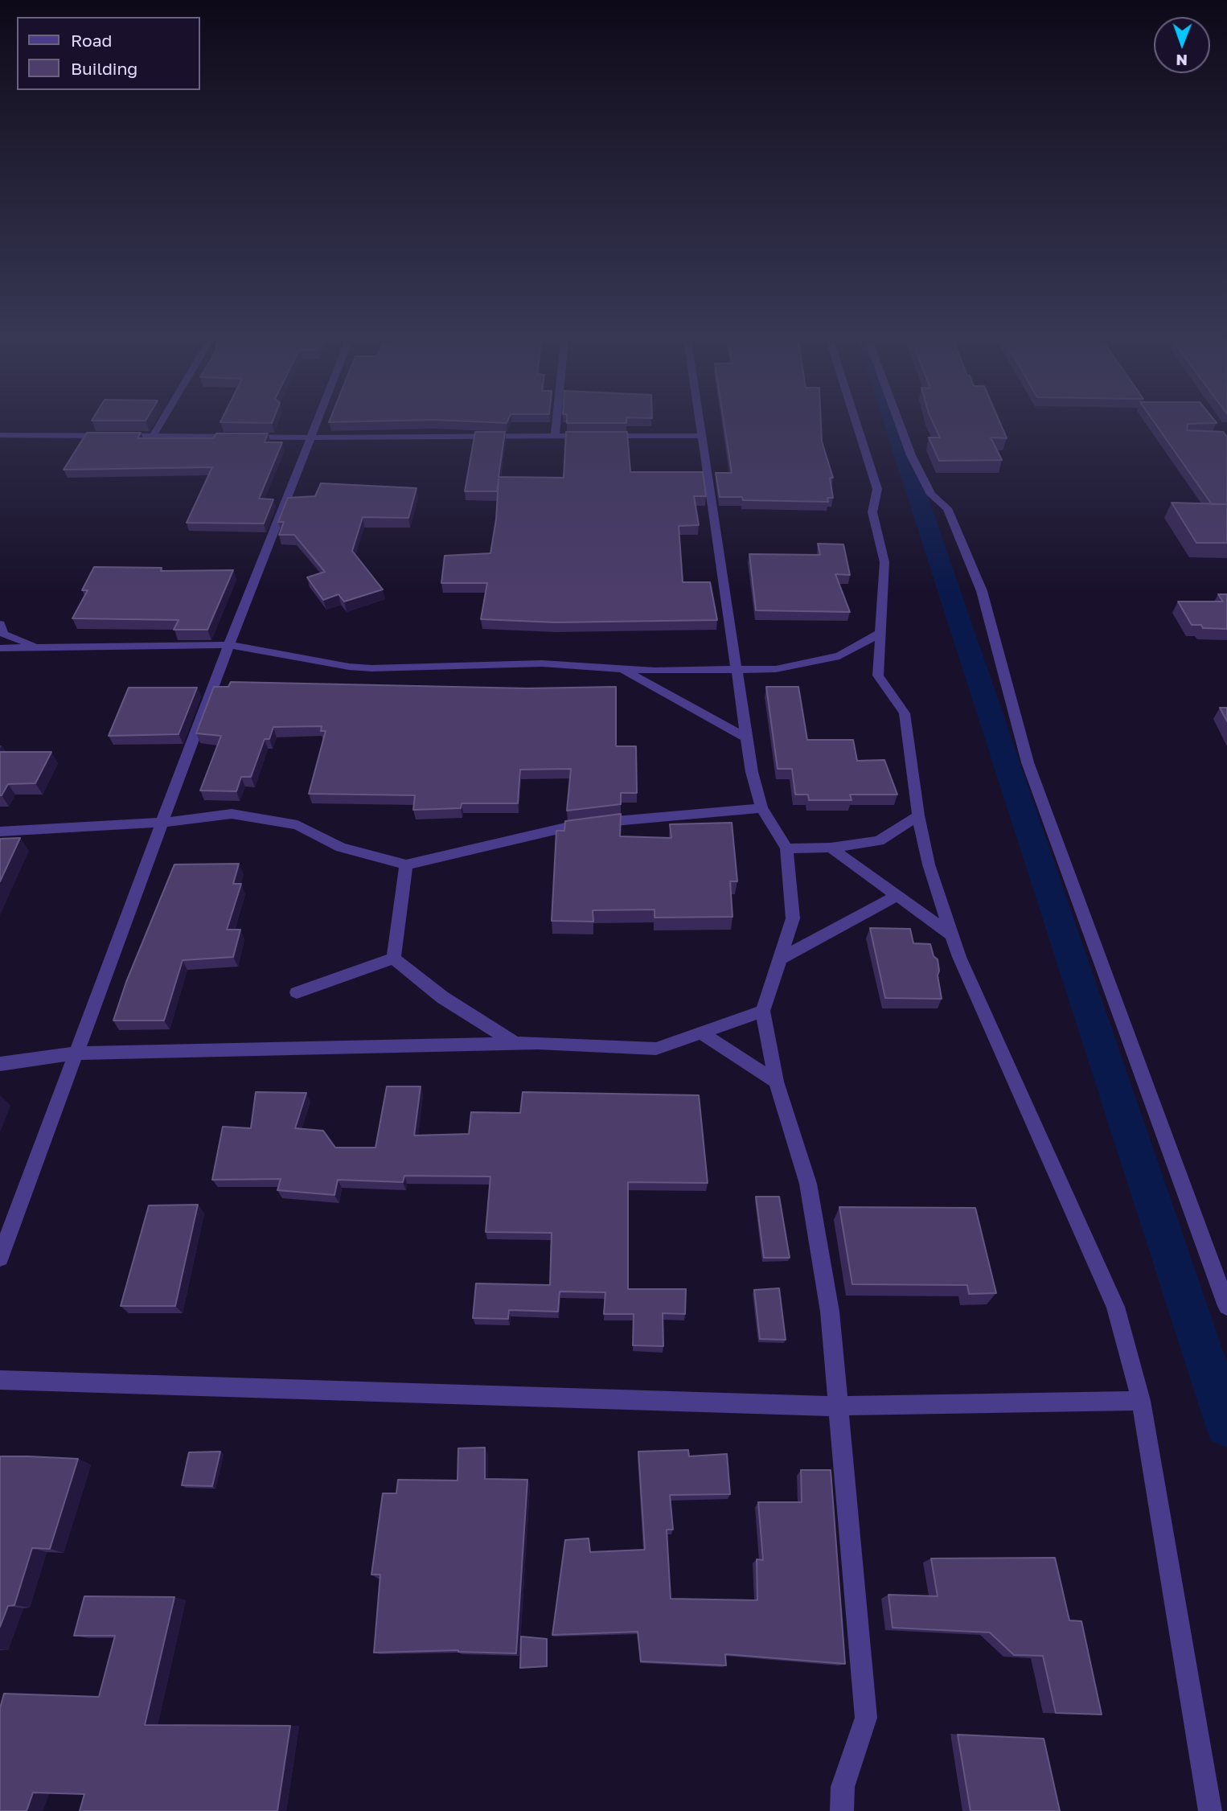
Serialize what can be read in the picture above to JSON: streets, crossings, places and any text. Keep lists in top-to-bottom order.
{
  "legend": ["Road", "Building"],
  "north": "bottom"
}
